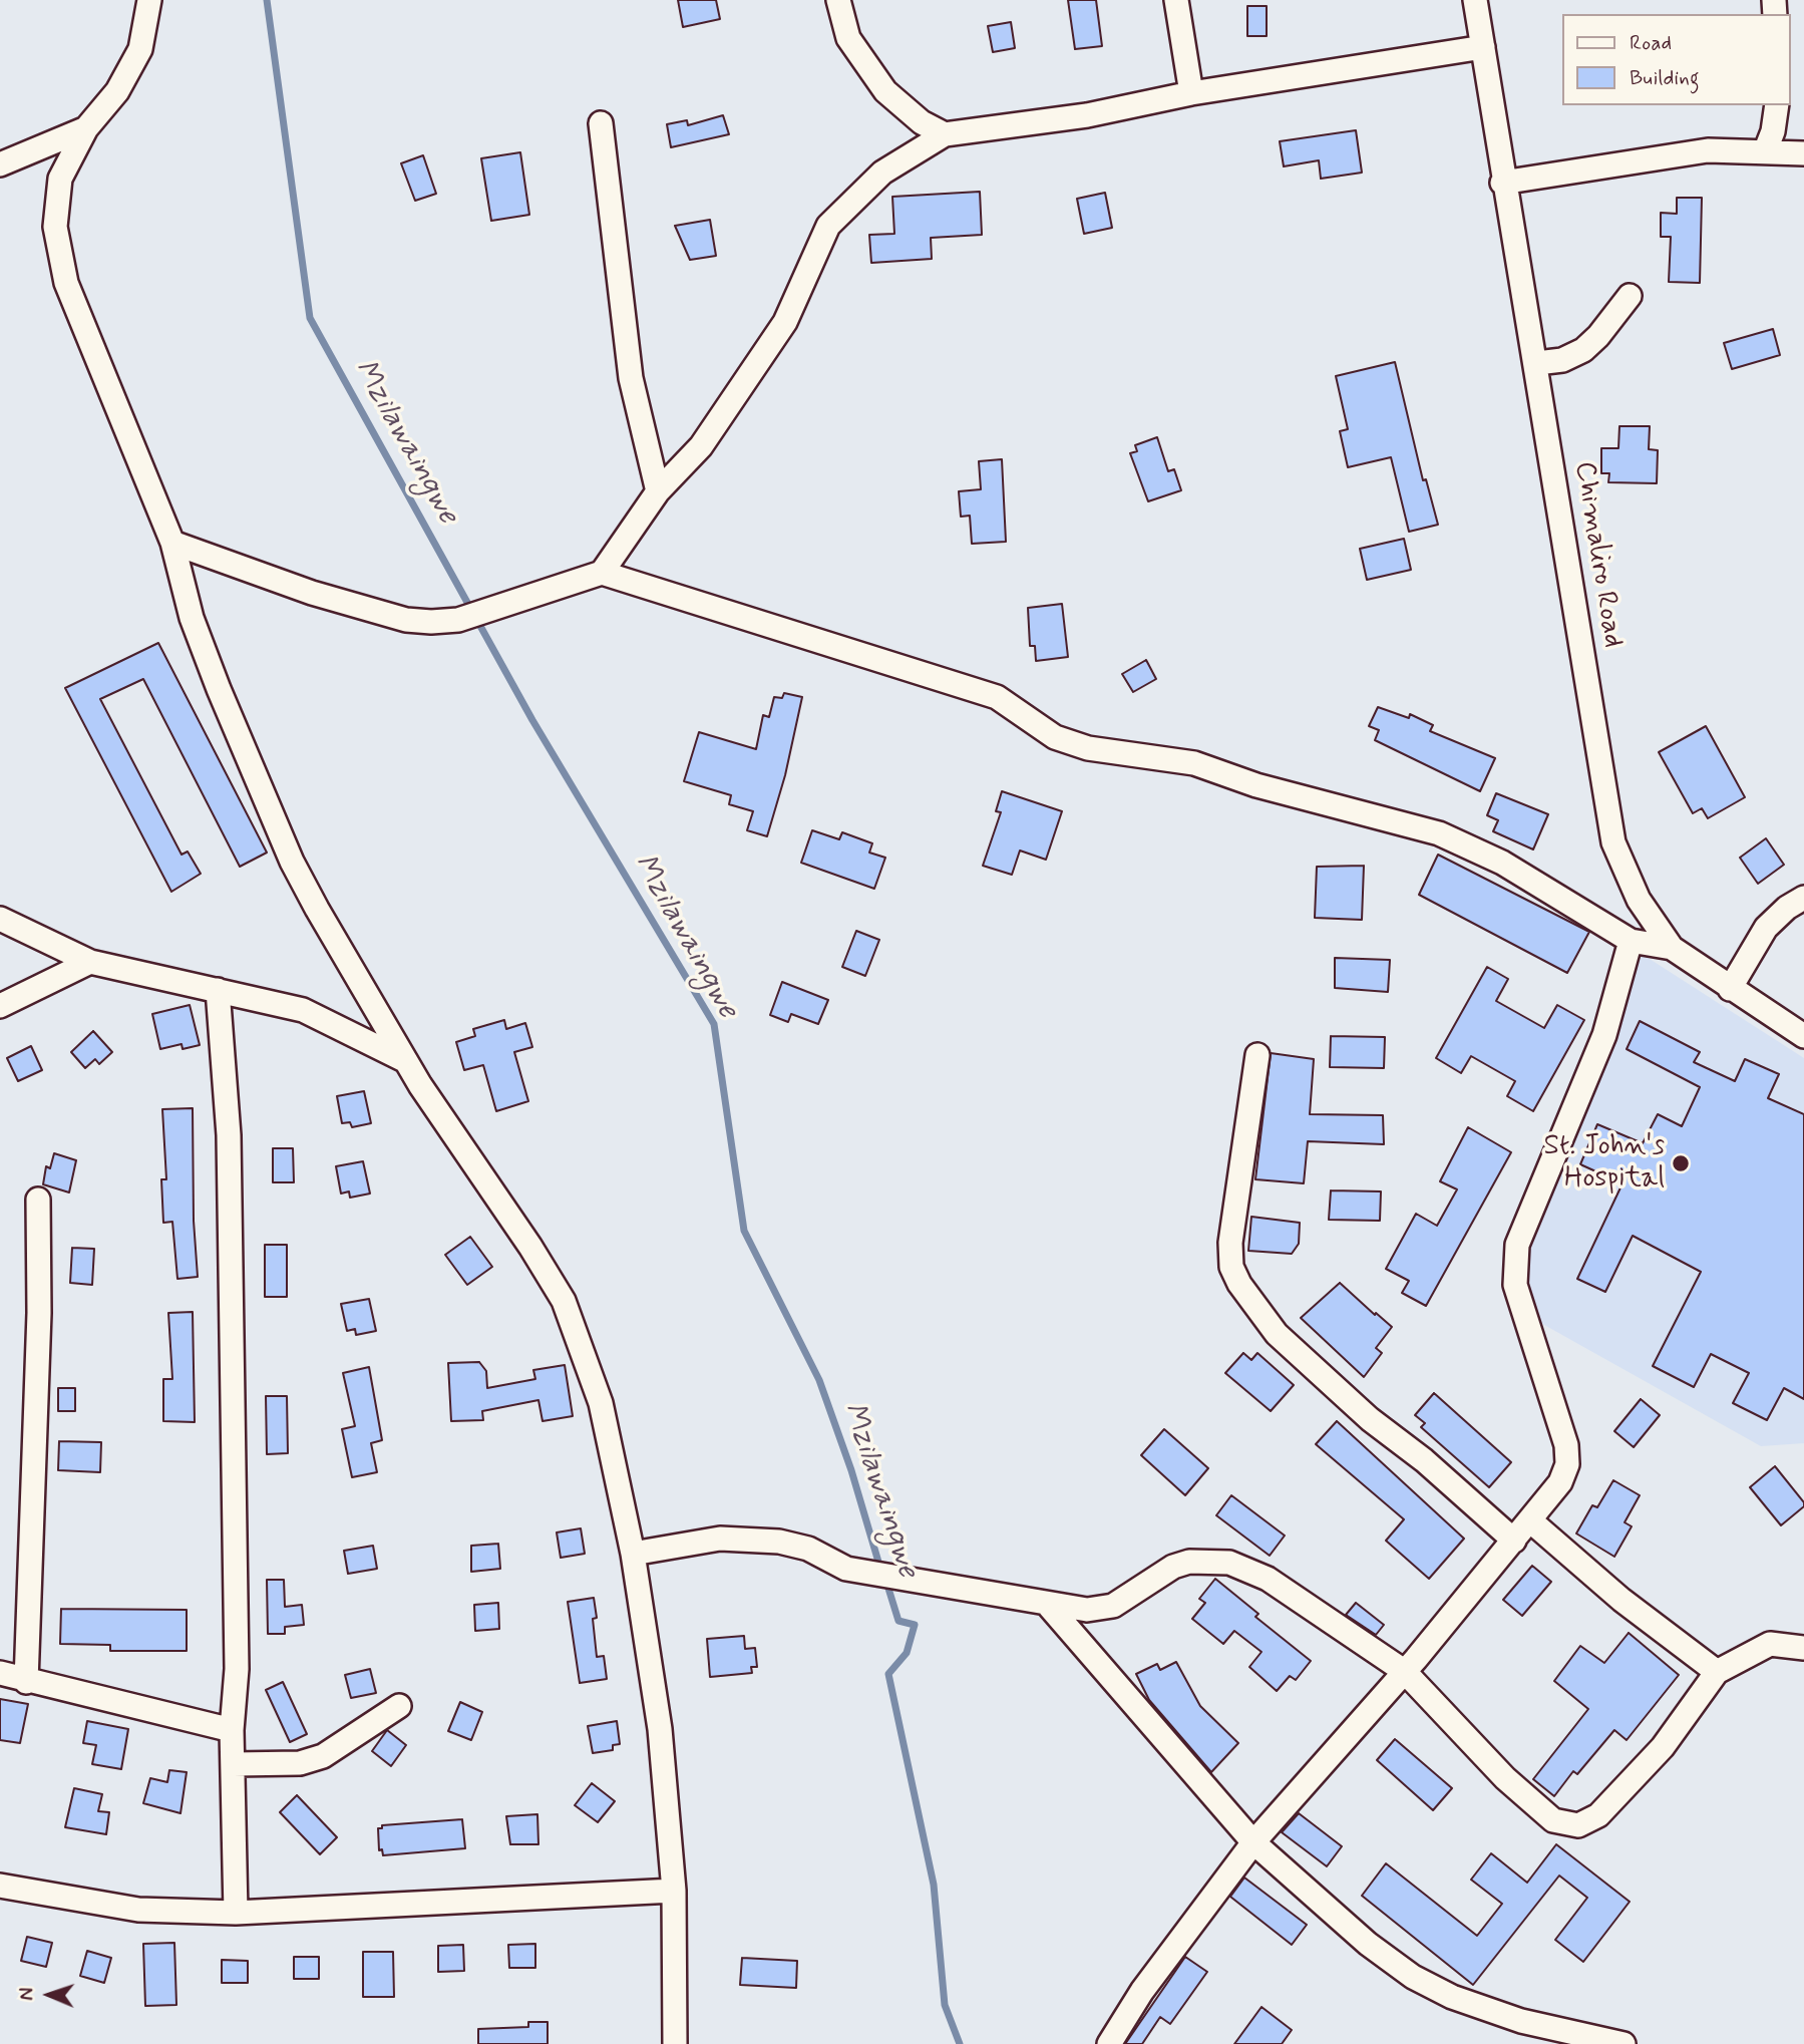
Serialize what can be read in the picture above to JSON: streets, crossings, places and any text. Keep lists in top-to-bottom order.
{
  "streets": {
    "street": ["Chimaliro Road"]
  },
  "water": ["Mzilawaingwe"],
  "places": ["St. John's Hospital"],
  "legend": ["Road", "Building"],
  "north": "left"
}
